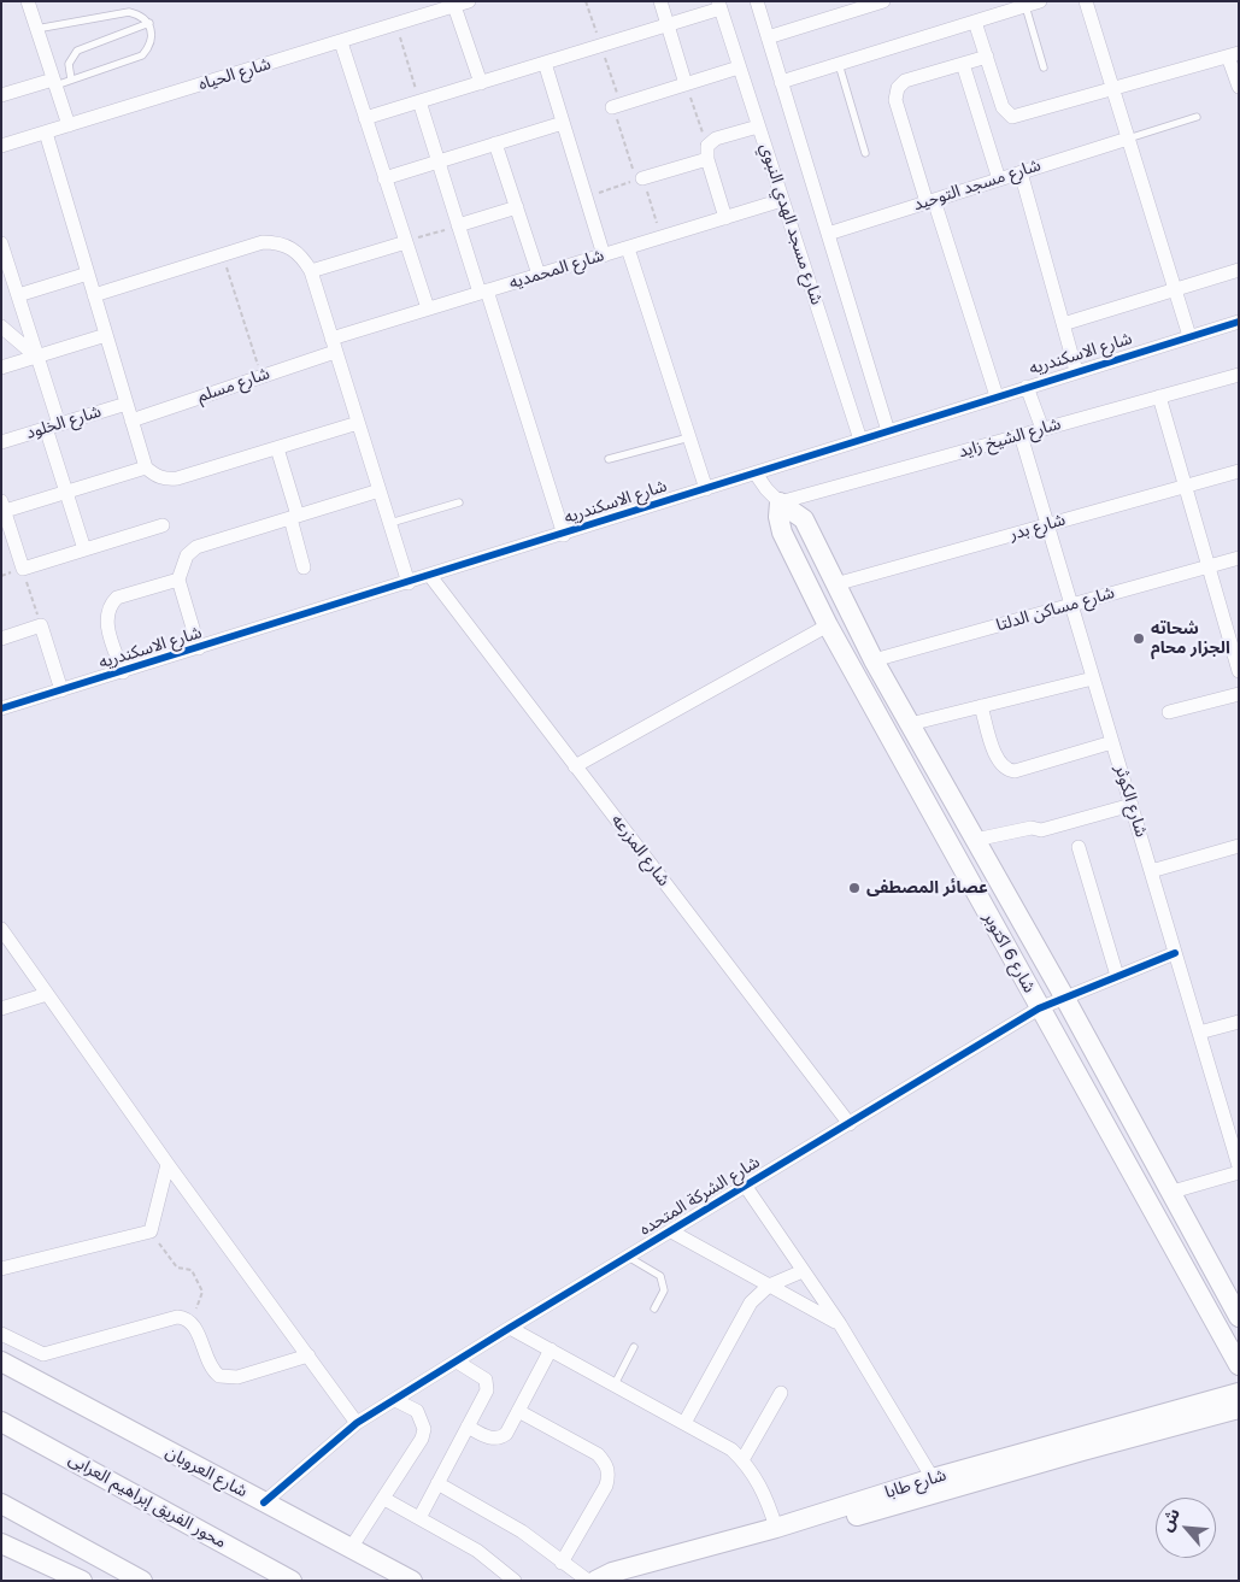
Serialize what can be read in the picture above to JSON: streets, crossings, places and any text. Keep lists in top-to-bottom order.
{
  "streets": {
    "street": [
      "شارع الحياه",
      "شارع مسجد التوحيد",
      "شارع مسجد الهدي النبوي",
      "شارع المحمديه",
      "شارع الاسكندريه",
      "شارع مسلم",
      "شارع الخلود",
      "شارع الشيخ زايد",
      "شارع بدر",
      "شارع مساكن الدلتا",
      "شارع الكوثر",
      "شارع المزرعه",
      "شارع 6 اكتوبر",
      "شارع الشركة المتحده",
      "شارع العروبان",
      "شارع طابا",
      "محور الفريق إبراهيم العرابى"
    ]
  },
  "crossings": [
    ["شارع مسجد التوحيد", "شارع مسجد الهدي النبوي"],
    ["شارع مسجد الهدي النبوي", "شارع المحمديه"],
    ["شارع مسجد الهدي النبوي", "شارع الاسكندريه"],
    ["شارع المحمديه", "شارع مسلم"],
    ["شارع الاسكندريه", "شارع المزرعه"],
    ["شارع الاسكندريه", "شارع 6 اكتوبر"],
    ["شارع الشيخ زايد", "شارع الكوثر"],
    ["شارع الشيخ زايد", "شارع 6 اكتوبر"],
    ["شارع بدر", "شارع الكوثر"],
    ["شارع بدر", "شارع 6 اكتوبر"],
    ["شارع مساكن الدلتا", "شارع الكوثر"],
    ["شارع مساكن الدلتا", "شارع 6 اكتوبر"],
    ["شارع الكوثر", "شارع الشركة المتحده"],
    ["شارع المزرعه", "شارع الشركة المتحده"],
    ["شارع 6 اكتوبر", "شارع الشركة المتحده"],
    ["شارع الشركة المتحده", "شارع العروبان"]
  ],
  "places": ["شحاته الجزار محام", "عصائر المصطفى"],
  "north": "top left"
}
